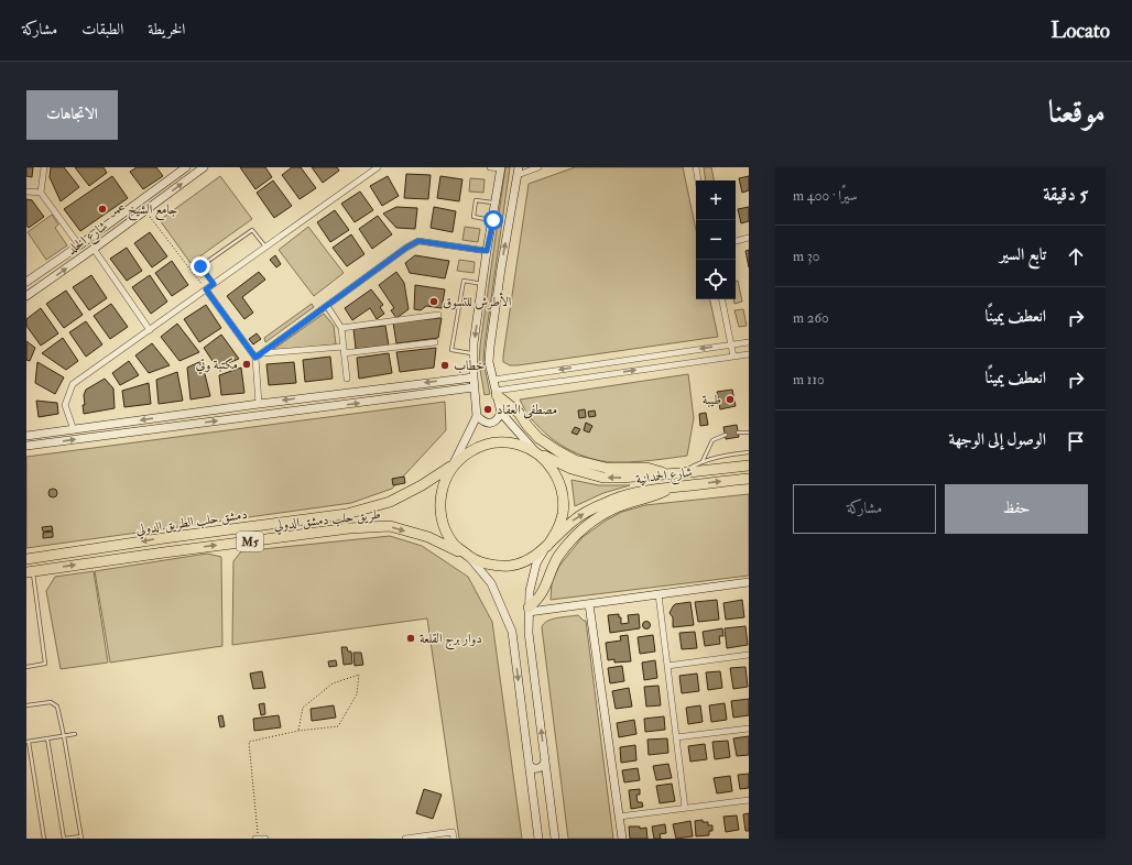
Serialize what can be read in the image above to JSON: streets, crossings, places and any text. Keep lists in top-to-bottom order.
{
  "streets": {
    "highway": [
      "شارع الحمدانية",
      "طريق حلب دمشق الدولي",
      "دمشق حلب الطريق الدولي",
      "M5"
    ],
    "street": ["شارع الخلد"]
  },
  "crossings": [
    ["شارع الحمدانية", "طريق حلب دمشق الدولي"],
    ["شارع الحمدانية", "دمشق حلب الطريق الدولي"],
    ["طريق حلب دمشق الدولي", "دمشق حلب الطريق الدولي"]
  ],
  "one_way": ["طريق حلب دمشق الدولي", "دمشق حلب الطريق الدولي"],
  "places": [
    "جامع الشيخ عمر",
    "الأطرش للتسوق",
    "مكتبة وتي",
    "خطاب",
    "طيبة",
    "مصطفى العقاد",
    "دوار برج القلعة"
  ],
  "page": {
    "header": "Locato",
    "nav": ["الخريطة", "الطبقات", "مشاركة"],
    "title": "موقعنا",
    "buttons": [
      "الاتجاهات",
      ["حفظ", "مشاركة"]
    ],
    "heading": ["5 دقيقة", "سيرًا · 400 m"],
    "map_buttons": ["+", "−"],
    "list": [
      ["تابع السير", "30 m"],
      ["انعطف يمينًا", "260 m"],
      ["انعطف يمينًا", "110 m"],
      "الوصول إلى الوجهة"
    ]
  }
}
